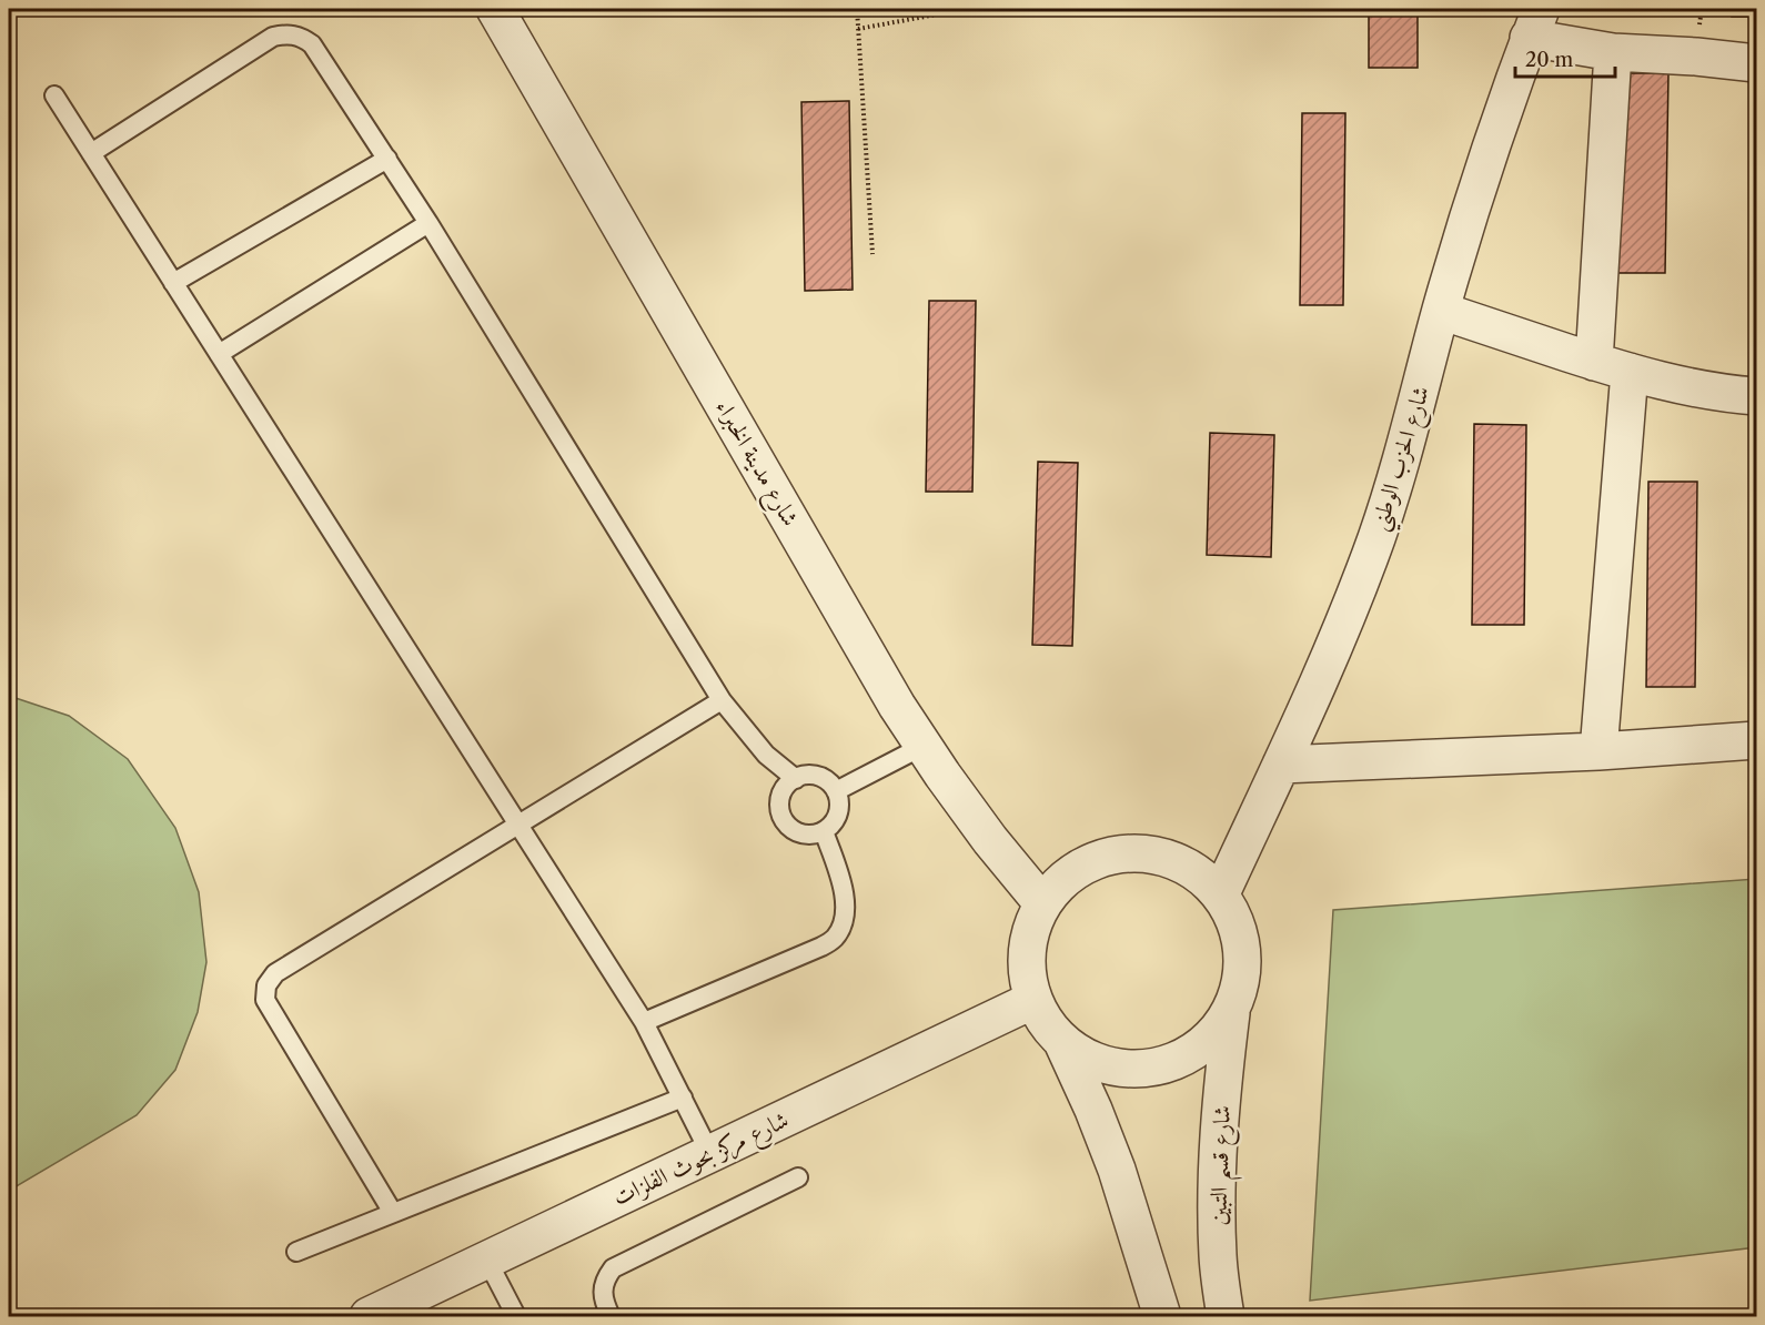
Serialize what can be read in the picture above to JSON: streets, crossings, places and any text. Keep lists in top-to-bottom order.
{
  "streets": {
    "street": [
      "شارع الحزب الوطني",
      "شارع مدينة الخبراء",
      "شارع مركز بحوث الفلزات",
      "شارع قسم التبين"
    ]
  },
  "crossings": [
    ["شارع الحزب الوطني", "شارع مدينة الخبراء"],
    ["شارع الحزب الوطني", "شارع مركز بحوث الفلزات"],
    ["شارع الحزب الوطني", "شارع قسم التبين"],
    ["شارع مدينة الخبراء", "شارع مركز بحوث الفلزات"],
    ["شارع مدينة الخبراء", "شارع قسم التبين"],
    ["شارع مركز بحوث الفلزات", "شارع قسم التبين"]
  ],
  "scale_bar": "20 m"
}
